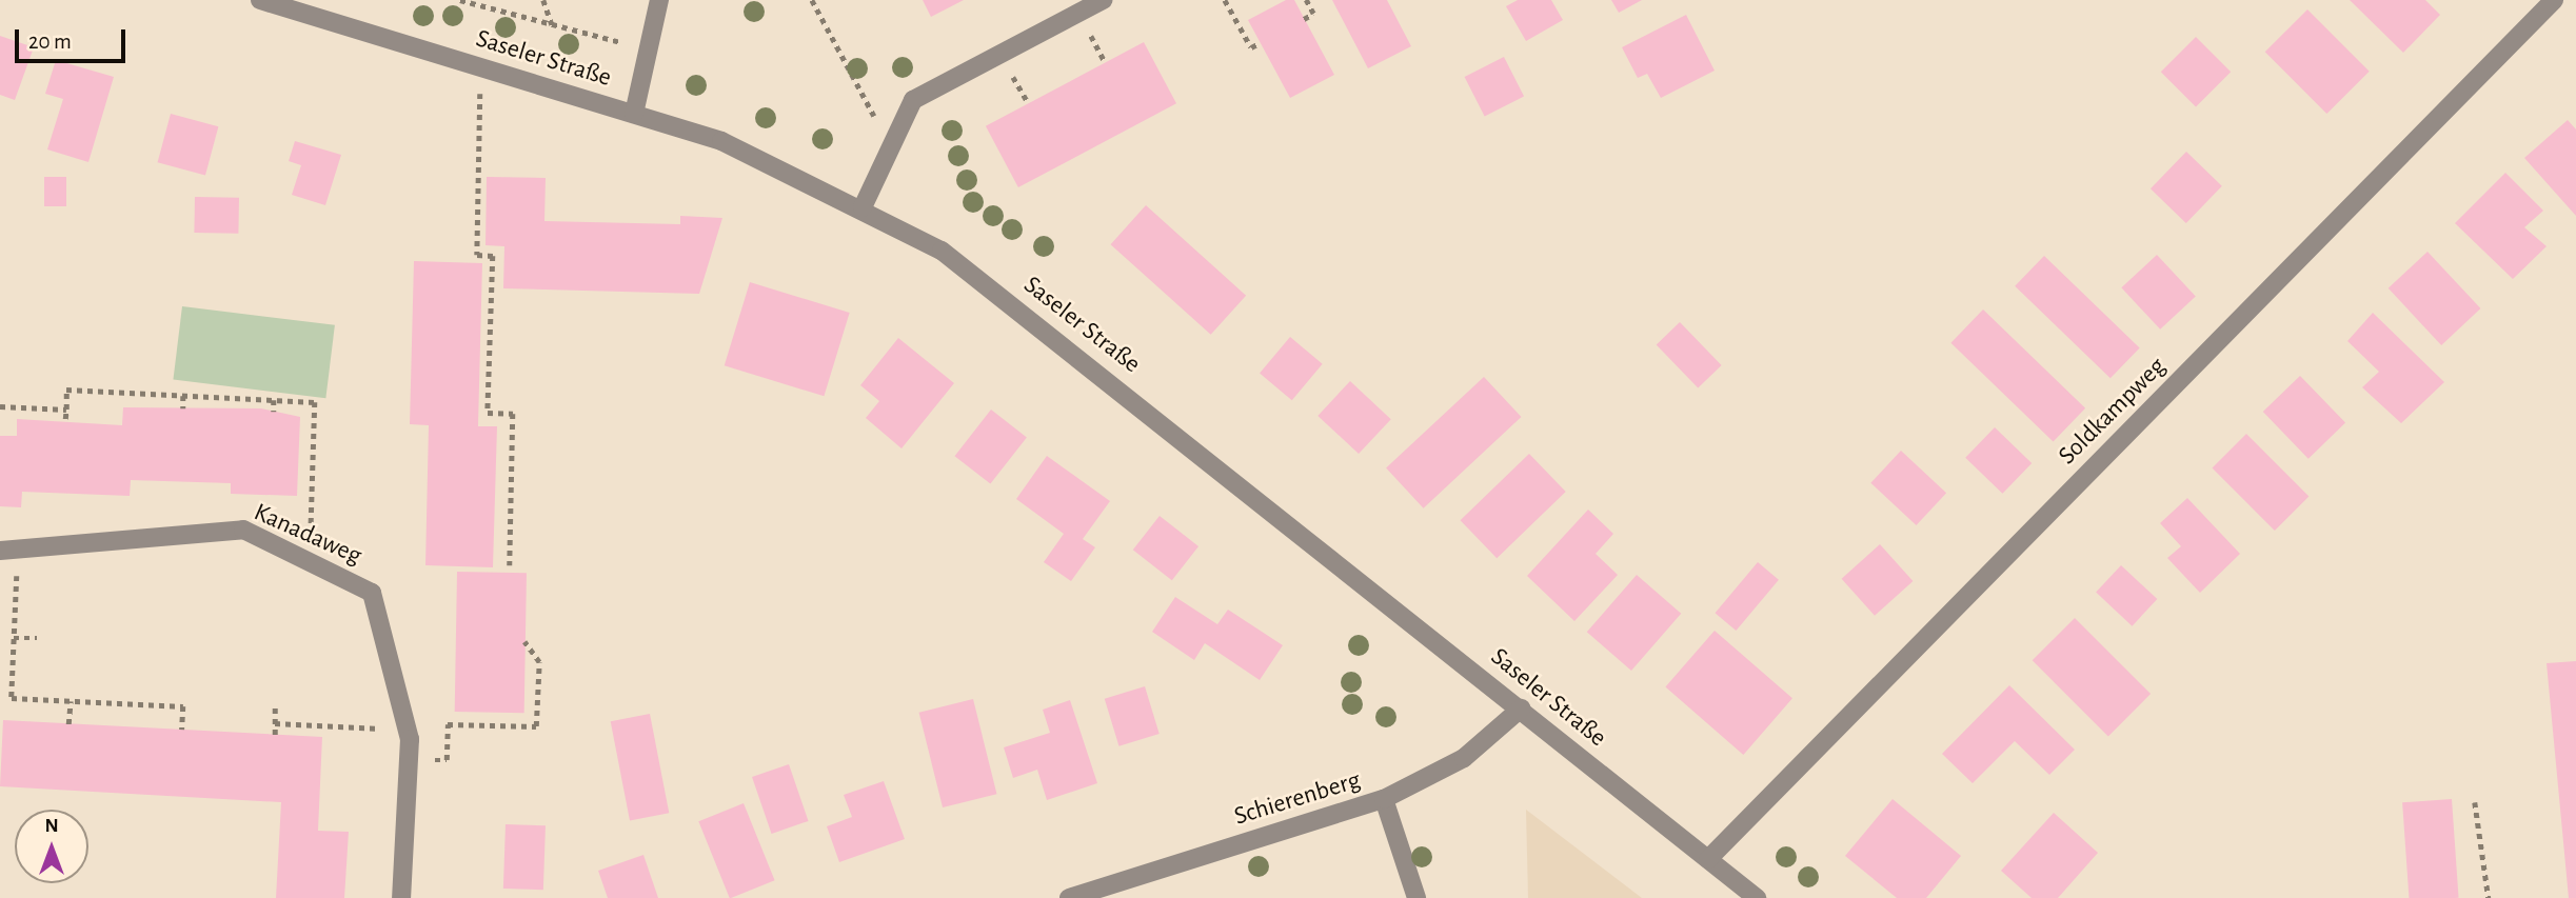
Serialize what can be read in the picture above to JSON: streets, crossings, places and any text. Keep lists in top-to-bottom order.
{
  "streets": {
    "street": [
      "Saseler Straße",
      "Soldkampweg",
      "Kanadaweg",
      "Schierenberg"
    ]
  },
  "crossings": [
    ["Saseler Straße", "Soldkampweg"],
    ["Saseler Straße", "Schierenberg"]
  ],
  "scale_bar": "20 m",
  "north": "top"
}
